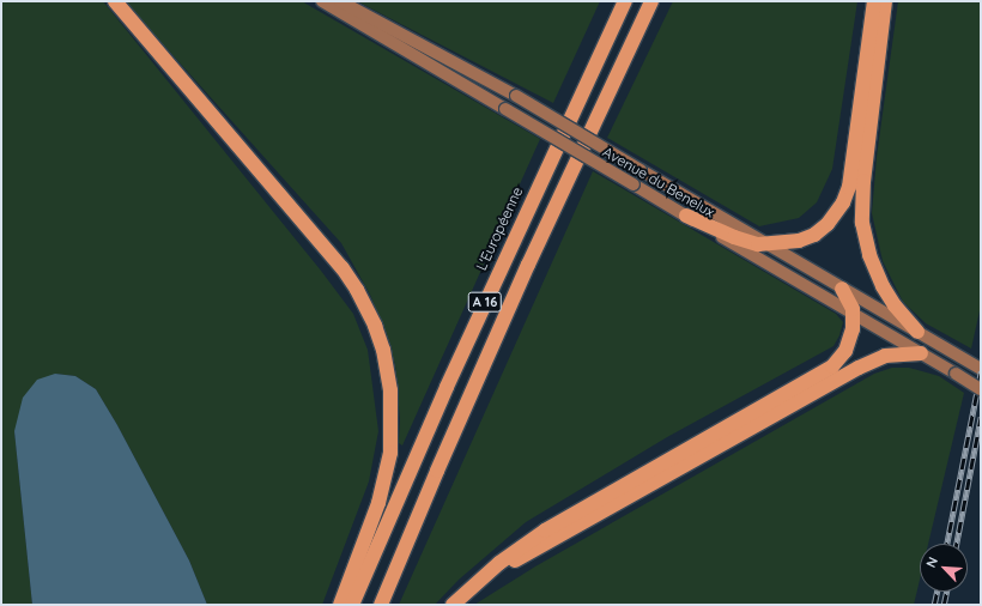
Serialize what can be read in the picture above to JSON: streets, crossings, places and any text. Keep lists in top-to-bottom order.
{
  "streets": {
    "highway": ["L'Européenne", "A 16"],
    "street": ["Avenue du Benelux"]
  },
  "north": "top left"
}
